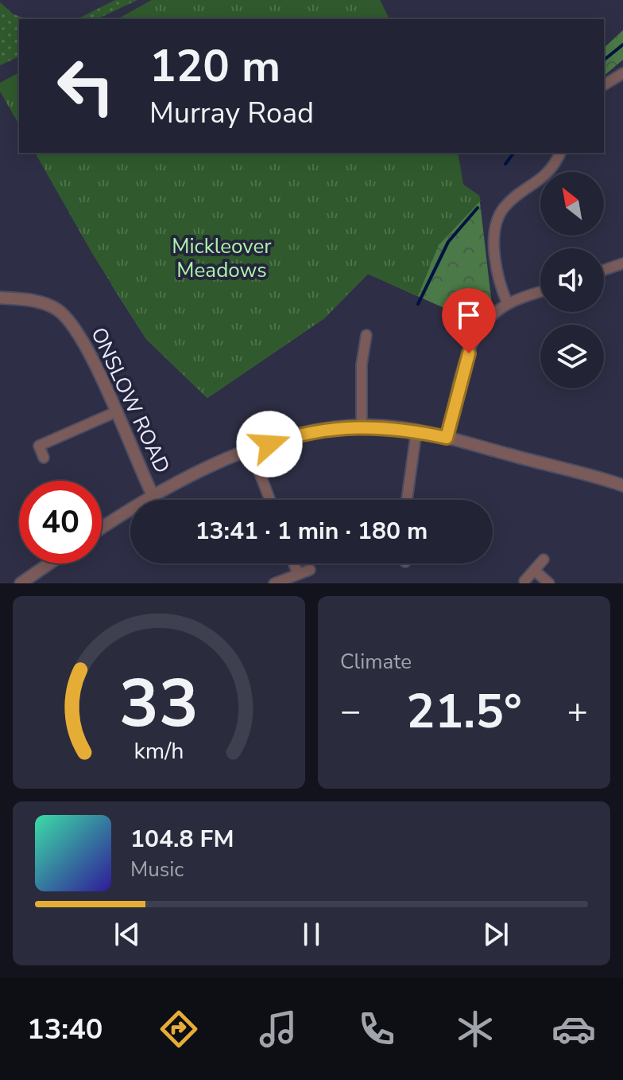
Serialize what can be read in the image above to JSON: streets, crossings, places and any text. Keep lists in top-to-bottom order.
{
  "streets": {
    "street": ["ONSLOW ROAD"]
  },
  "parks": ["Mickleover Meadows"],
  "north": "top left",
  "page": {
    "turn": ["120 m", "Murray Road"],
    "limit": "40",
    "trip": "13:41 · 1 min · 180 m",
    "tile": "Climate",
    "heat": ["−", "21.5°", "+"],
    "song": ["104.8 FM", "Music"],
    "tabs": "13:40",
    "gauge": ["33", "km/h"]
  }
}
